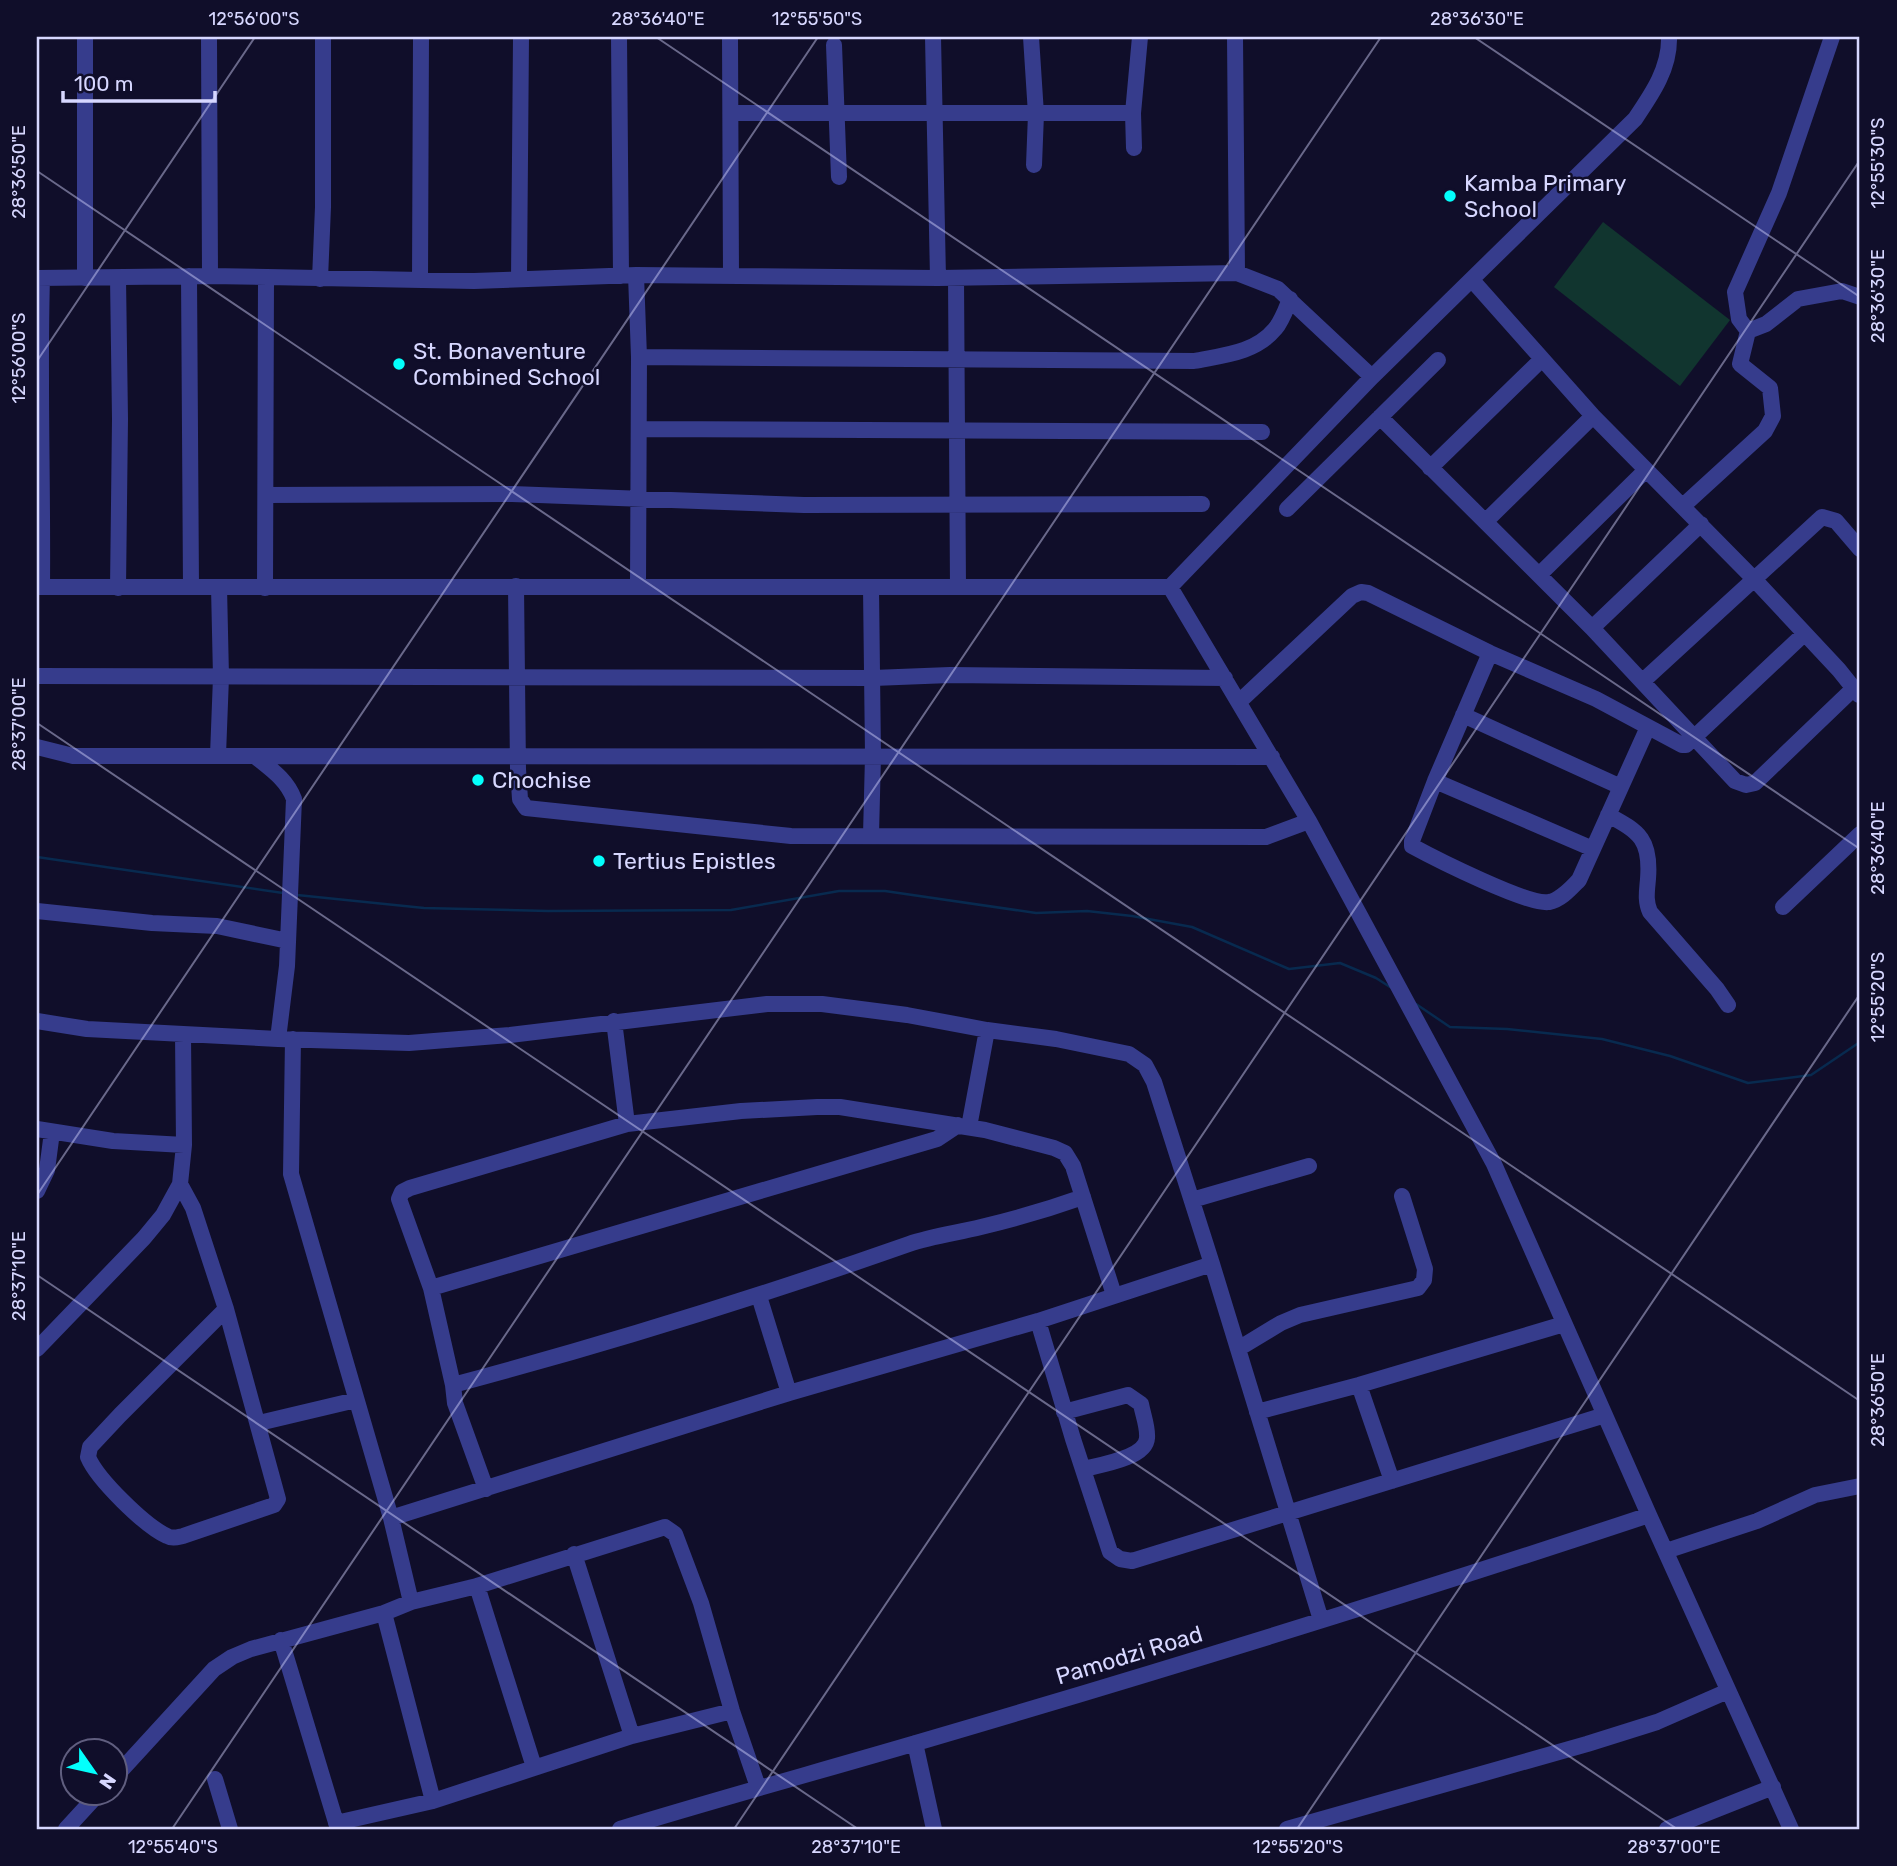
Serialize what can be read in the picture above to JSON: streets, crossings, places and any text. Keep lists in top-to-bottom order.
{
  "streets": {
    "street": ["Pamodzi Road"]
  },
  "places": [
    "Kamba Primary School",
    "St. Bonaventure Combined School",
    "Chochise",
    "Tertius Epistles"
  ],
  "scale_bar": "100 m",
  "north": "bottom right",
  "coordinates": [
    "12°56'00\"S",
    "28°36'40\"E",
    "12°55'50\"S",
    "28°36'30\"E",
    "12°55'30\"S",
    "28°36'50\"E",
    "28°37'00\"E",
    "12°55'20\"S",
    "28°37'10\"E",
    "12°55'40\"S"
  ]
}
